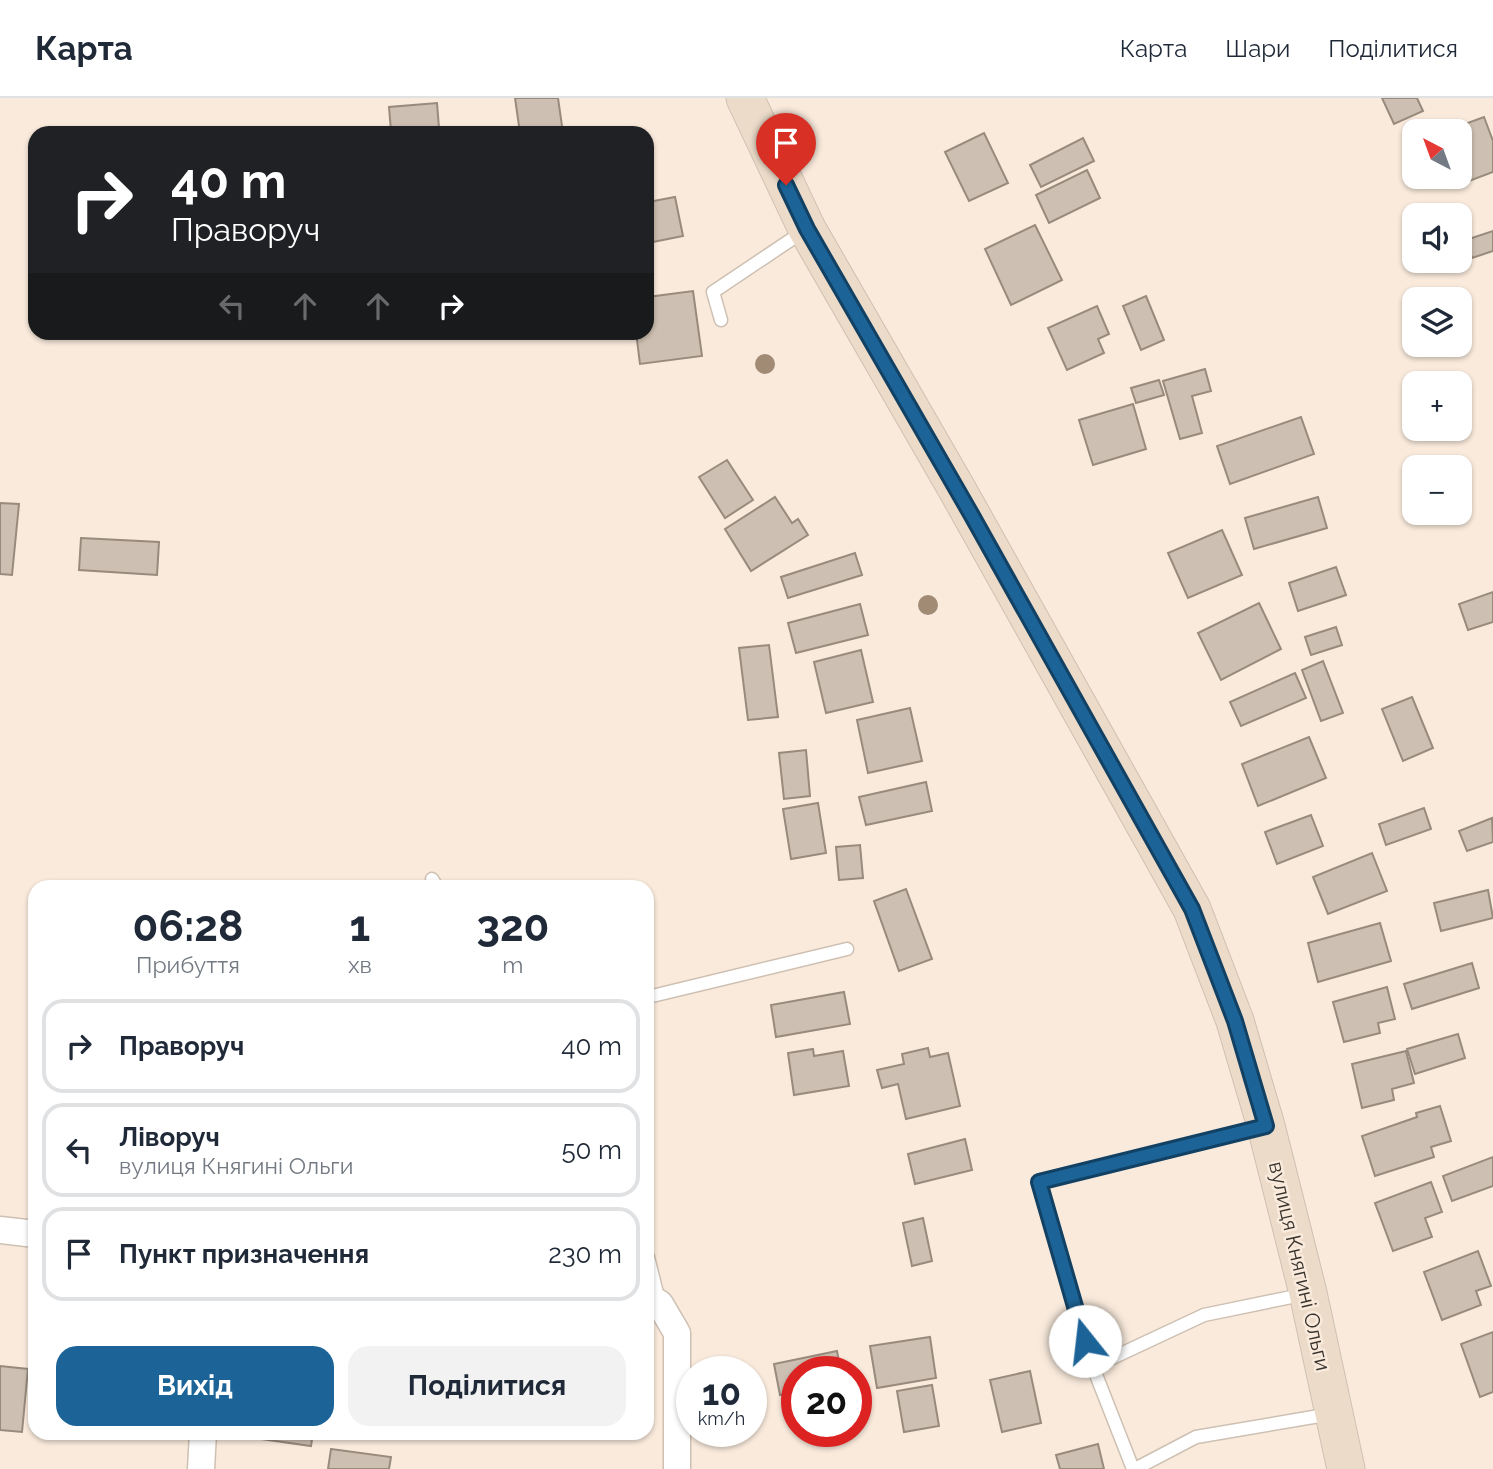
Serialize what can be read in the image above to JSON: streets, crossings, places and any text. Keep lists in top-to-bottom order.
{
  "streets": {
    "street": ["вулиця Княгині Ольги"]
  },
  "north": "top left",
  "page": {
    "header": "Карта",
    "nav": ["Карта", "Шари", "Поділитися"],
    "map_buttons": ["+", "−"],
    "turn": ["40 m", "Праворуч"],
    "eta": [
      "06:28",
      "Прибуття",
      "1",
      "хв",
      "320",
      "m"
    ],
    "list": [
      {
        "name": "Праворуч",
        "value": "40 m"
      },
      {
        "name": "Ліворуч",
        "note": "вулиця Княгині Ольги",
        "value": "50 m"
      },
      {
        "name": "Пункт призначення",
        "value": "230 m"
      }
    ],
    "buttons": ["Вихід", "Поділитися"],
    "speed": "10 km/h",
    "limit": "20"
  }
}
